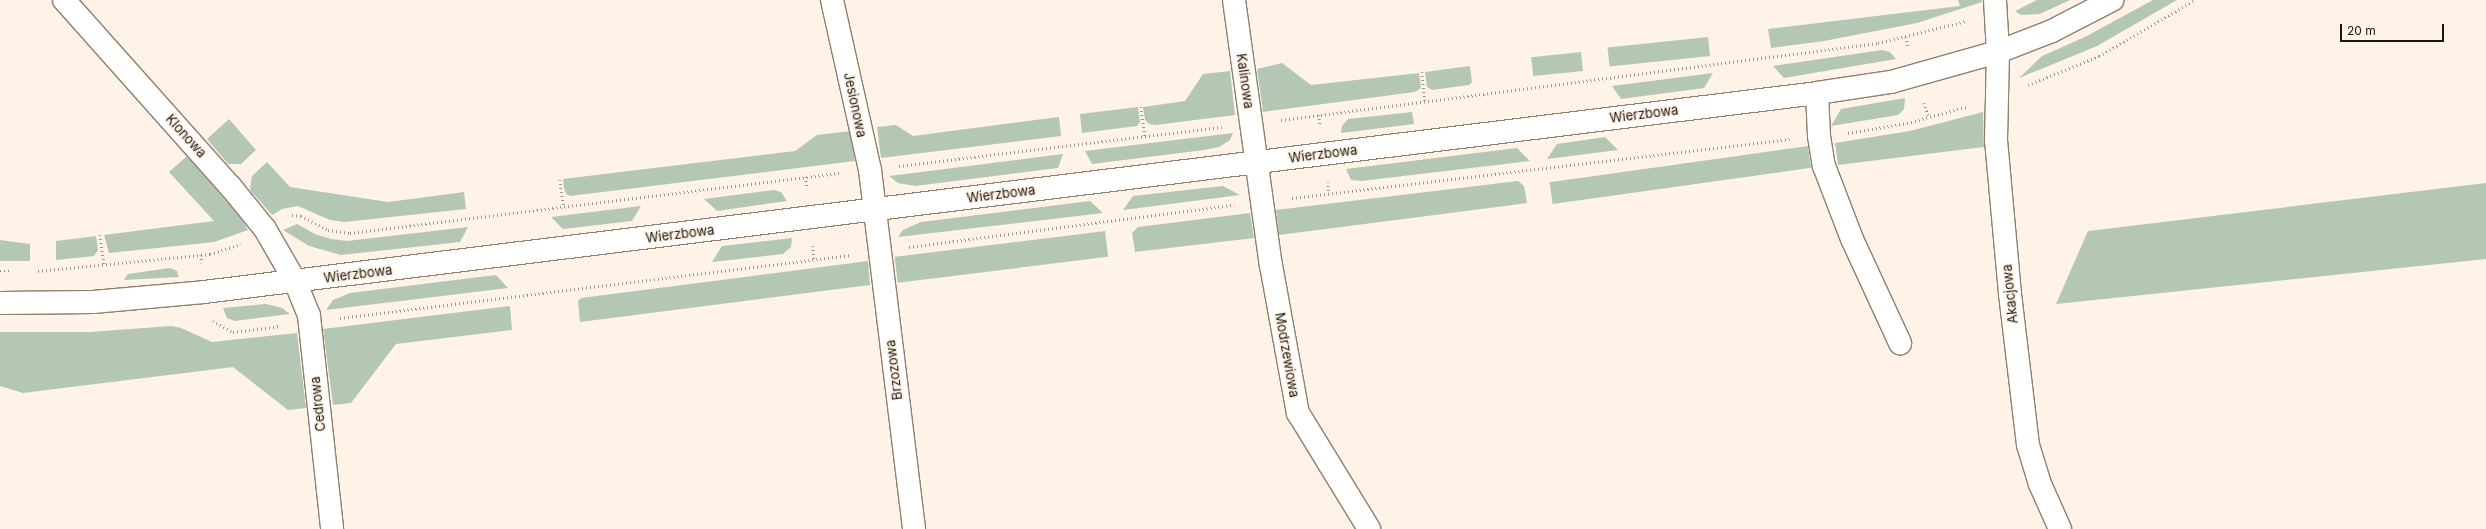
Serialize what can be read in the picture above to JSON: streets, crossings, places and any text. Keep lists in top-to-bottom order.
{
  "streets": {
    "street": [
      "Kalinowa",
      "Jesionowa",
      "Wierzbowa",
      "Klonowa",
      "Akacjowa",
      "Modrzewiowa",
      "Brzozowa",
      "Cedrowa"
    ]
  },
  "crossings": [
    ["Kalinowa", "Wierzbowa"],
    ["Kalinowa", "Modrzewiowa"],
    ["Jesionowa", "Wierzbowa"],
    ["Jesionowa", "Brzozowa"],
    ["Wierzbowa", "Klonowa"],
    ["Wierzbowa", "Akacjowa"],
    ["Wierzbowa", "Modrzewiowa"],
    ["Wierzbowa", "Brzozowa"],
    ["Wierzbowa", "Cedrowa"],
    ["Klonowa", "Cedrowa"]
  ],
  "scale_bar": "20 m"
}
